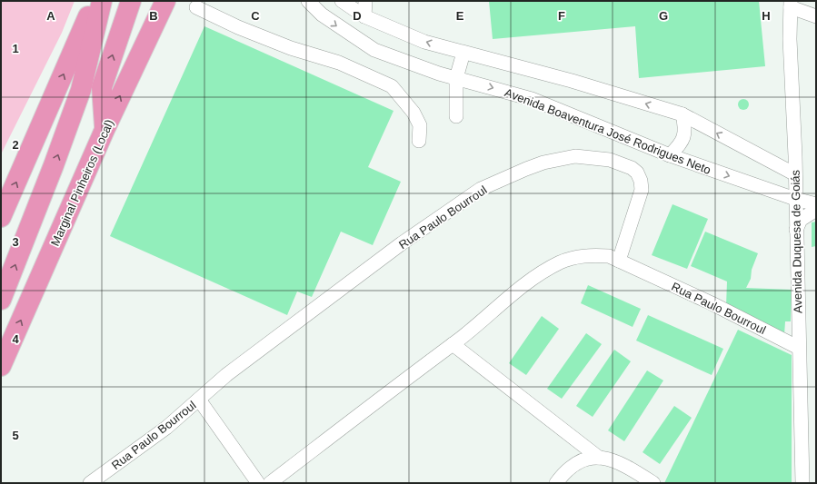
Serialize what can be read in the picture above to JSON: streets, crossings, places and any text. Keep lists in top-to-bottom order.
{
  "streets": {
    "highway": ["Marginal Pinheiros (Local)"],
    "street": ["Avenida Boaventura José Rodrigues Neto", "Rua Paulo Bourroul", "Avenida Duquesa de Goiás"]
  },
  "crossings": [
    ["Avenida Boaventura José Rodrigues Neto", "Avenida Duquesa de Goiás"],
    ["Rua Paulo Bourroul", "Avenida Duquesa de Goiás"]
  ],
  "grid": {
    "columns": [
      "A",
      "B",
      "C",
      "D",
      "E",
      "F",
      "G",
      "H"
    ],
    "rows": [
      "1",
      "2",
      "3",
      "4",
      "5"
    ]
  }
}
